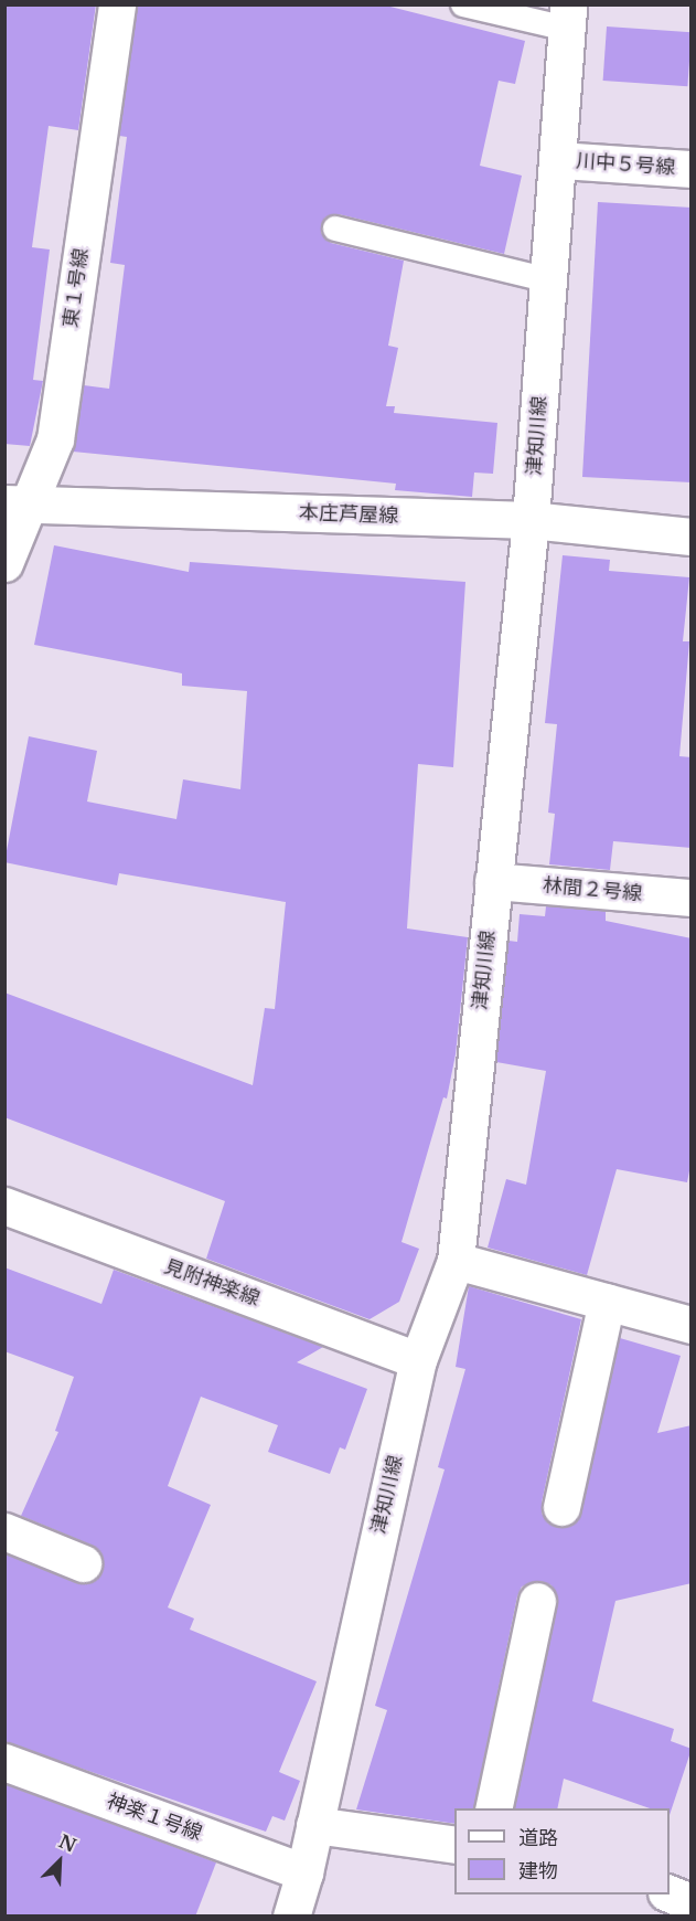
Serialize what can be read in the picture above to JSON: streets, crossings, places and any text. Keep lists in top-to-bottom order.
{
  "streets": {
    "street": [
      "川中５号線",
      "東１号線",
      "津知川線",
      "本庄芦屋線",
      "林間２号線",
      "見附神楽線",
      "神楽１号線"
    ]
  },
  "crossings": [
    ["川中５号線", "津知川線"],
    ["東１号線", "本庄芦屋線"],
    ["津知川線", "本庄芦屋線"],
    ["津知川線", "林間２号線"],
    ["津知川線", "見附神楽線"],
    ["津知川線", "神楽１号線"]
  ],
  "legend": ["道路", "建物"],
  "north": "top right"
}
